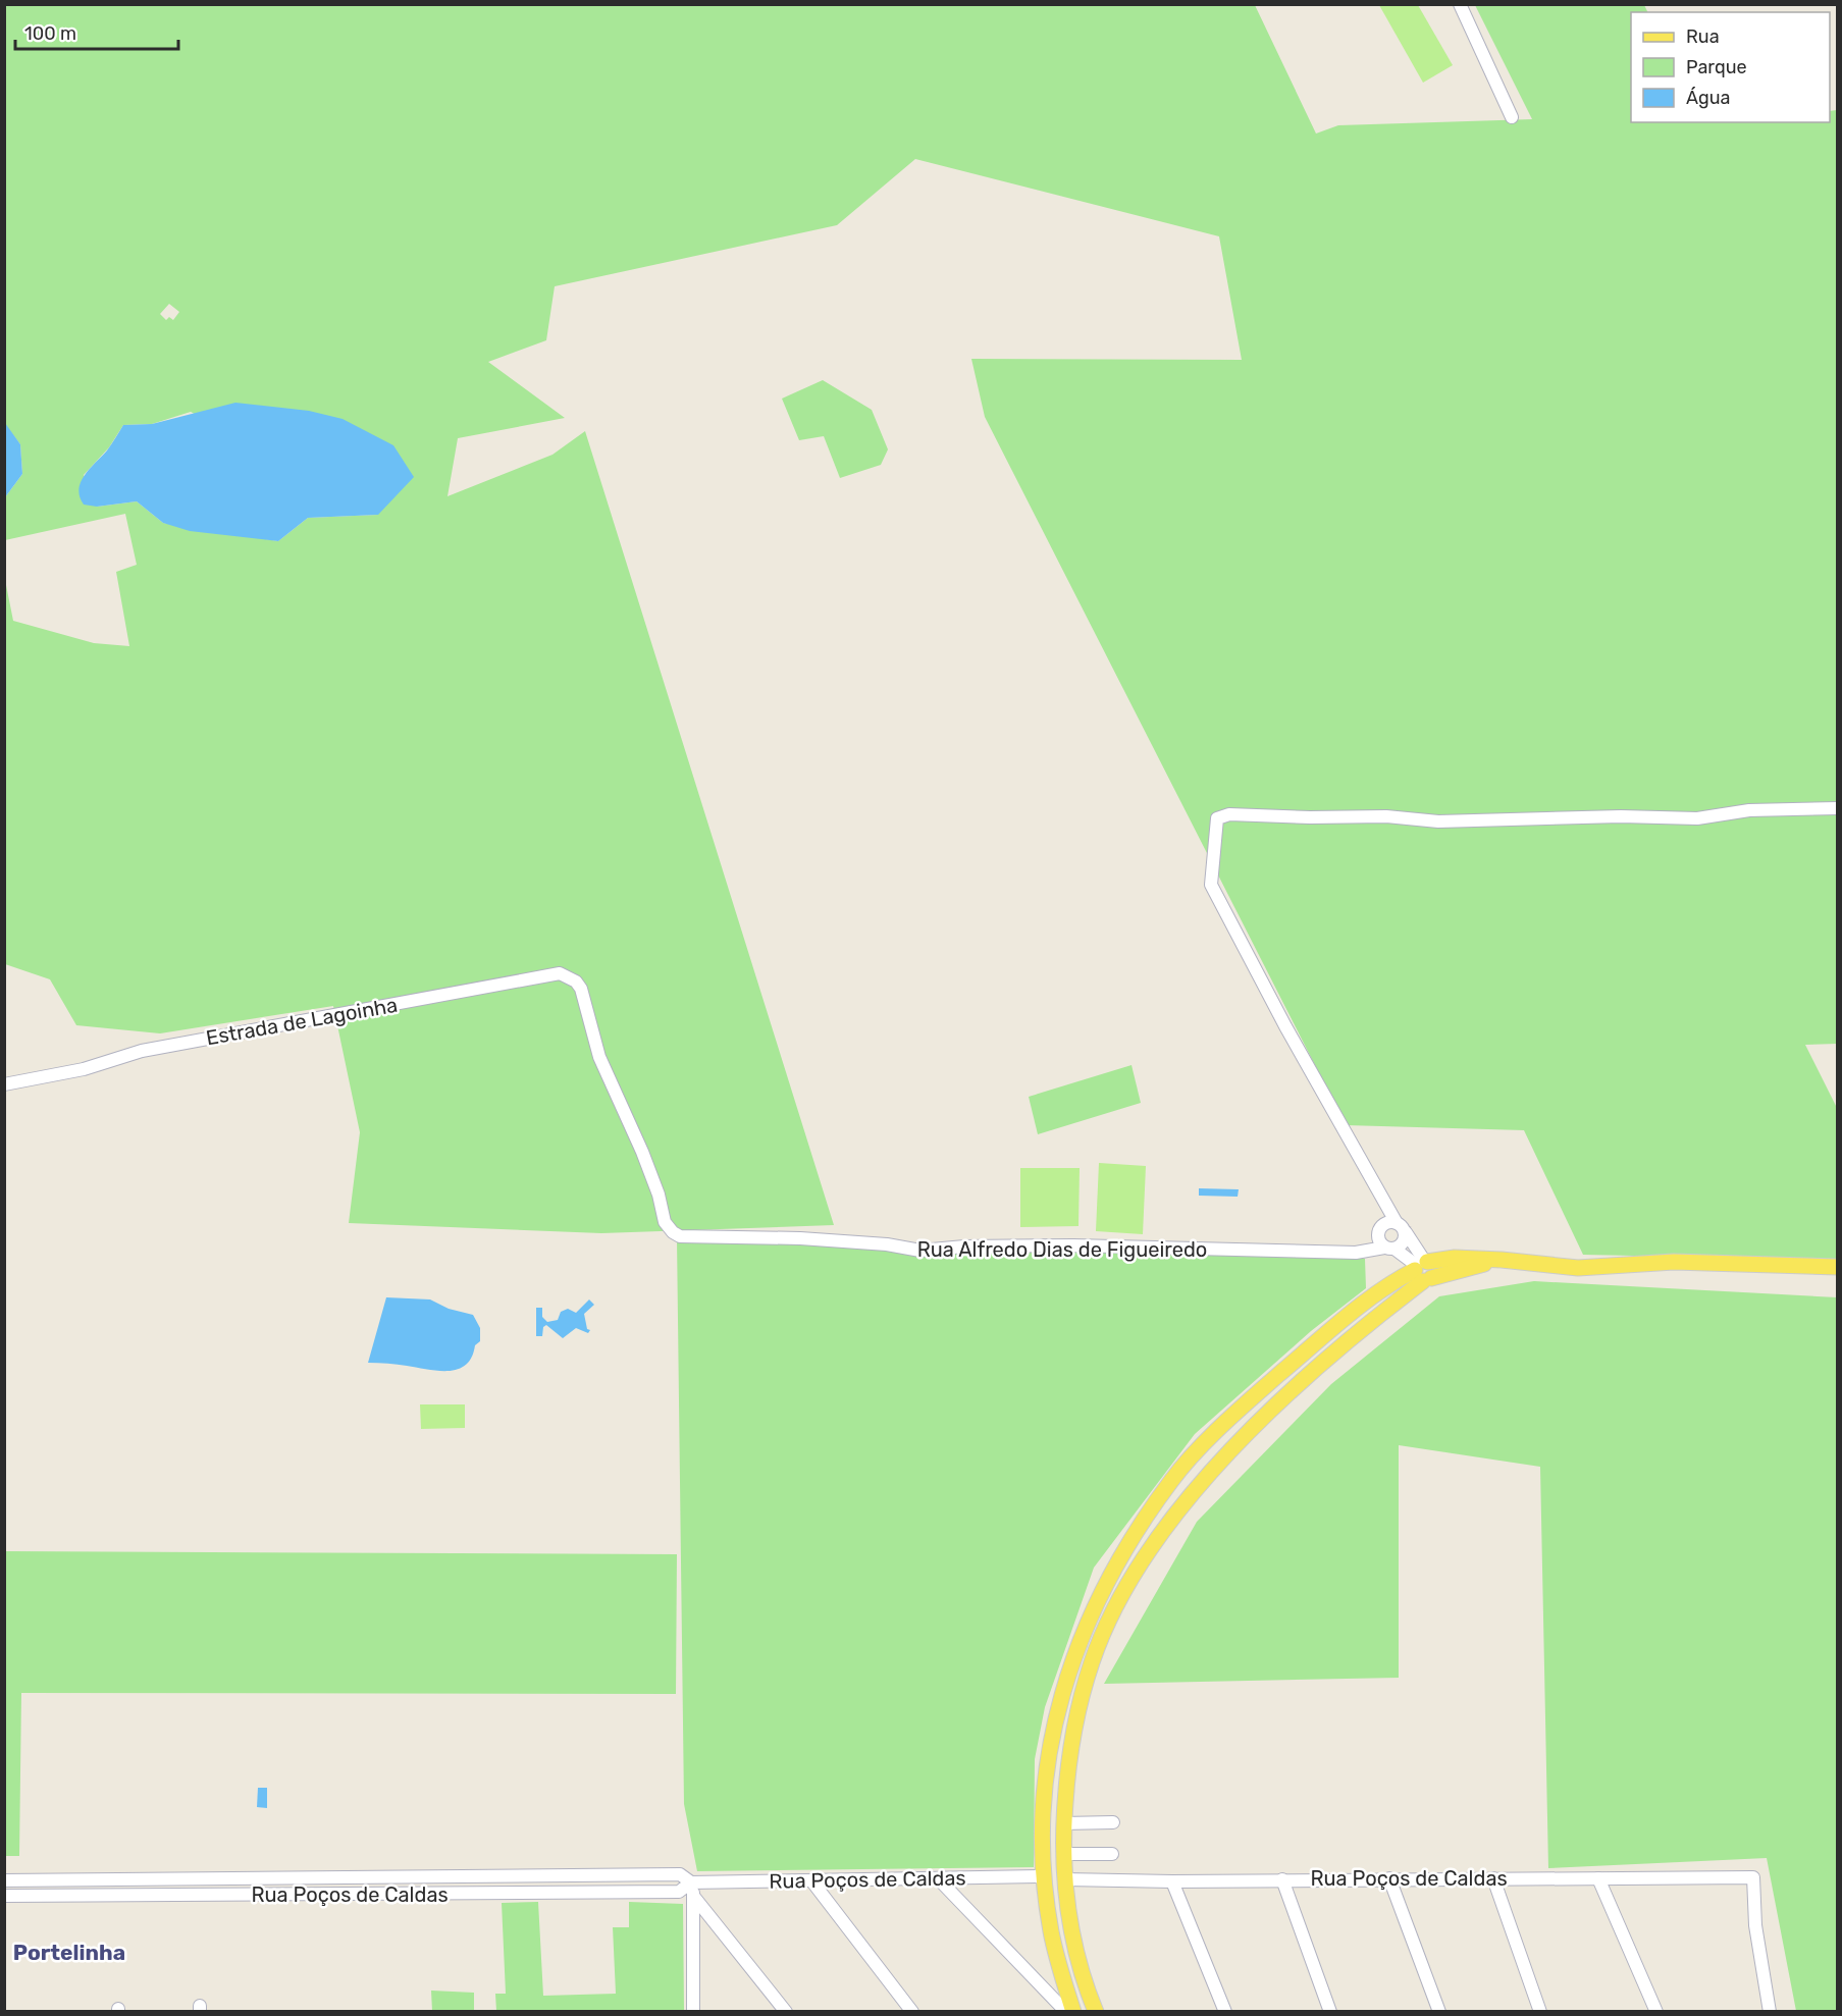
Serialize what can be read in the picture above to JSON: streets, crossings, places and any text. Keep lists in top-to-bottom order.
{
  "streets": {
    "street": ["Estrada de Lagoinha", "Rua Alfredo Dias de Figueiredo", "Rua Poços de Caldas"]
  },
  "crossings": [
    ["Estrada de Lagoinha", "Rua Alfredo Dias de Figueiredo"]
  ],
  "districts": ["Portelinha"],
  "legend": ["Rua", "Parque", "Água"],
  "scale_bar": "100 m"
}
